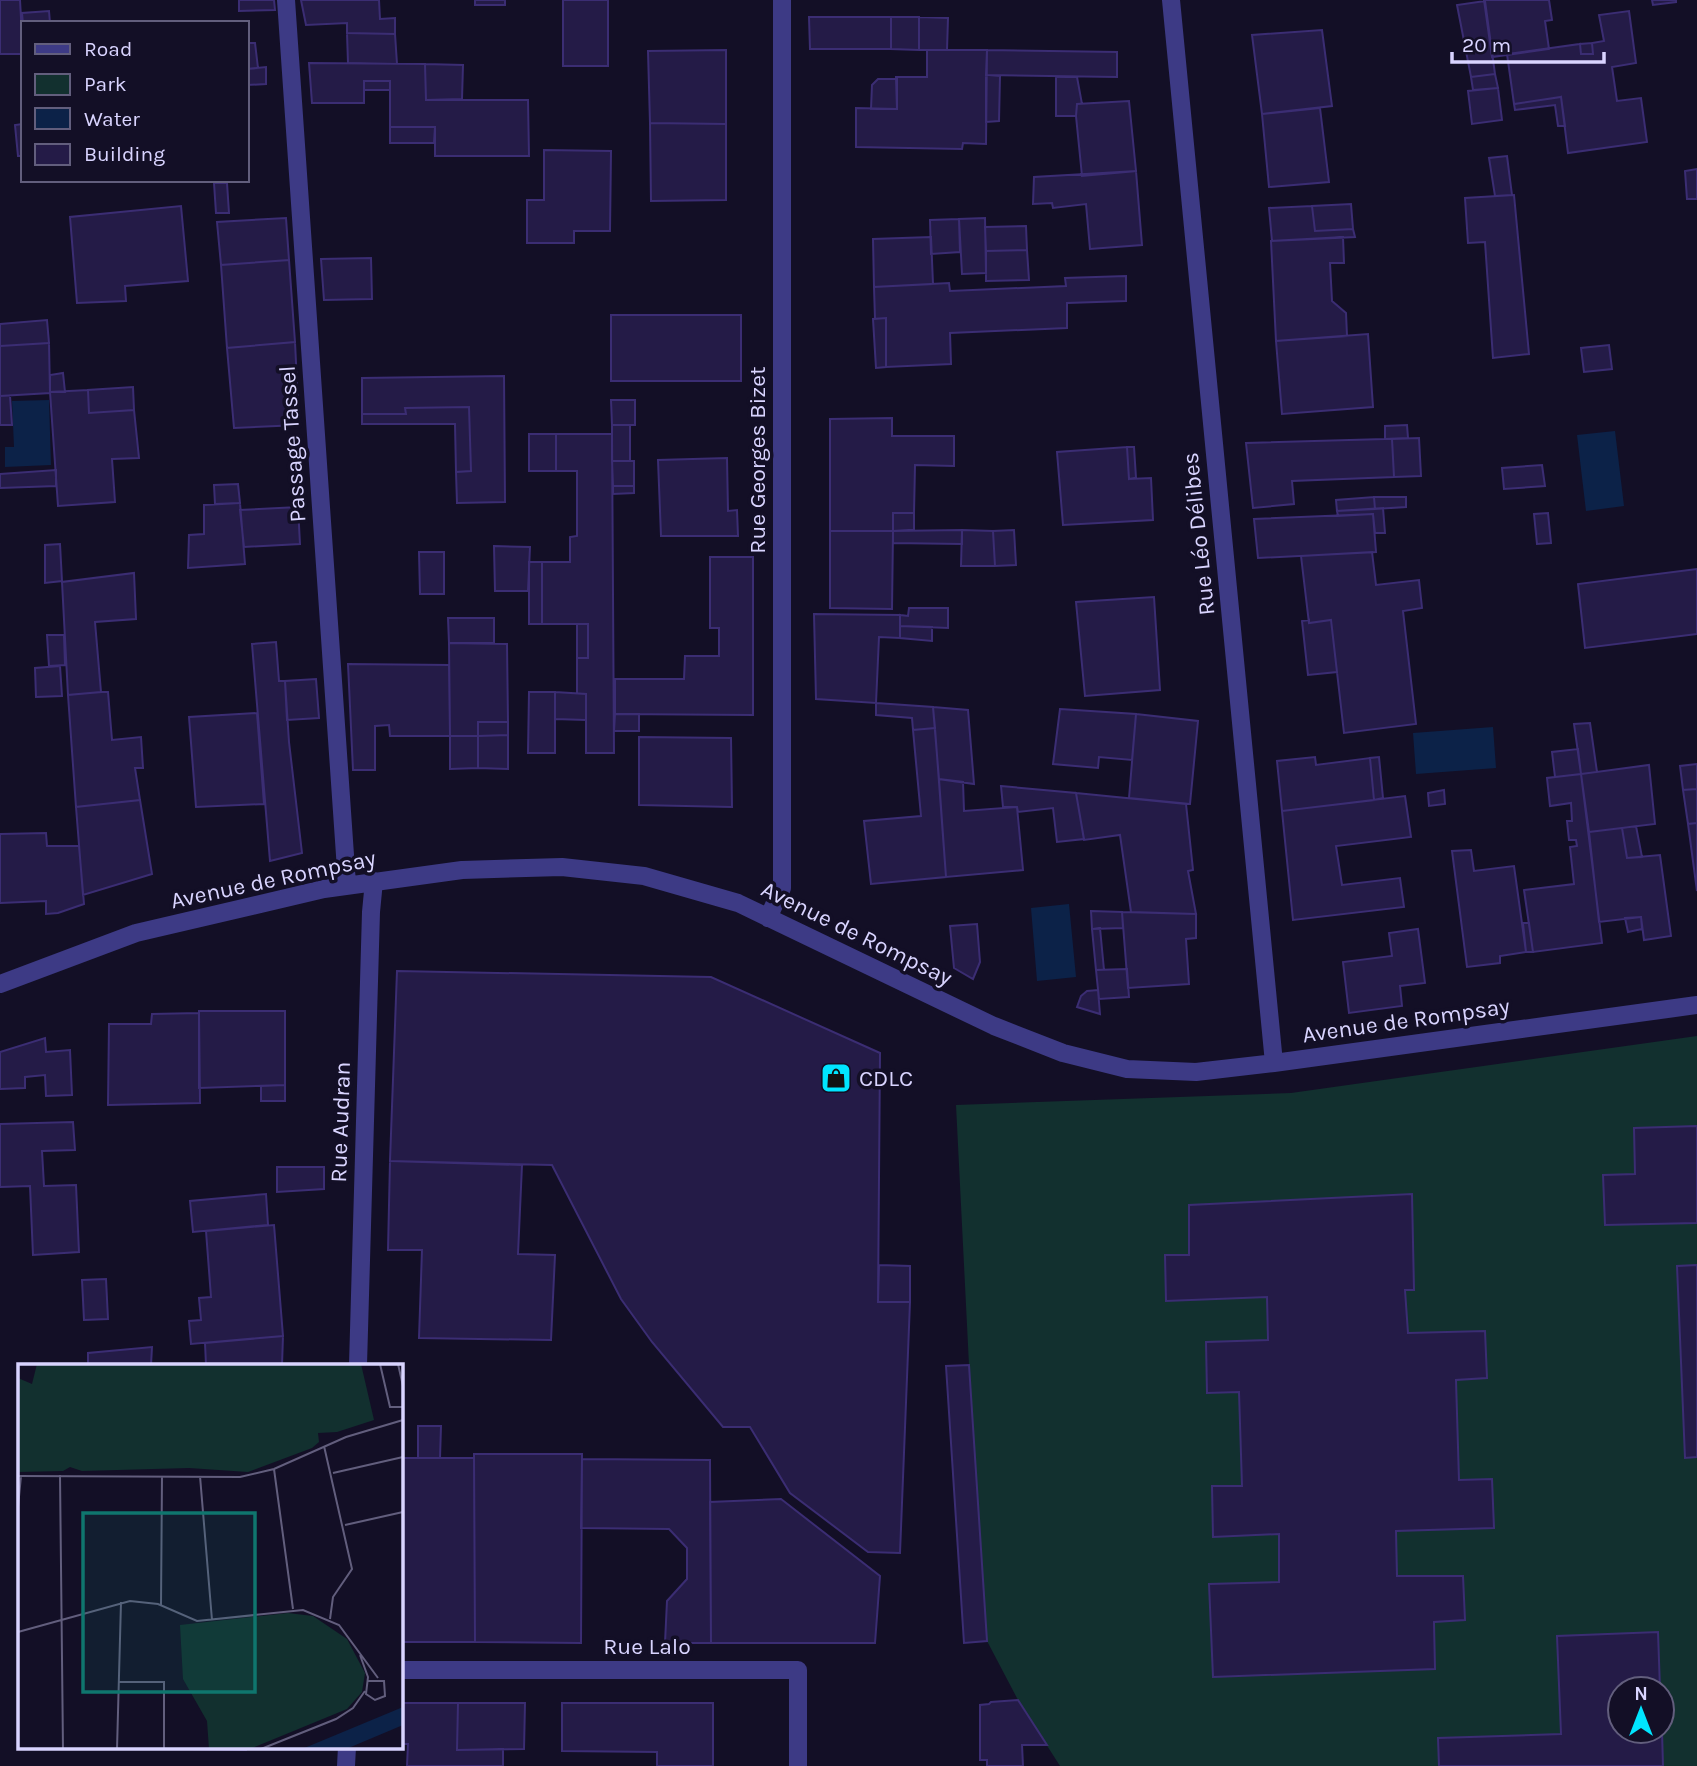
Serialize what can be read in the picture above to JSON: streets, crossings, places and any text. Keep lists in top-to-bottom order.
{
  "streets": {
    "street": [
      "Passage Tassel",
      "Rue Georges Bizet",
      "Rue Léo Délibes",
      "Avenue de Rompsay",
      "Rue Audran",
      "Rue Lalo"
    ]
  },
  "crossings": [
    ["Passage Tassel", "Avenue de Rompsay"],
    ["Rue Georges Bizet", "Avenue de Rompsay"],
    ["Rue Léo Délibes", "Avenue de Rompsay"],
    ["Avenue de Rompsay", "Rue Audran"]
  ],
  "places": {
    "shop": ["CDLC"]
  },
  "legend": [
    "Road",
    "Park",
    "Water",
    "Building"
  ],
  "scale_bar": "20 m",
  "north": "top"
}
